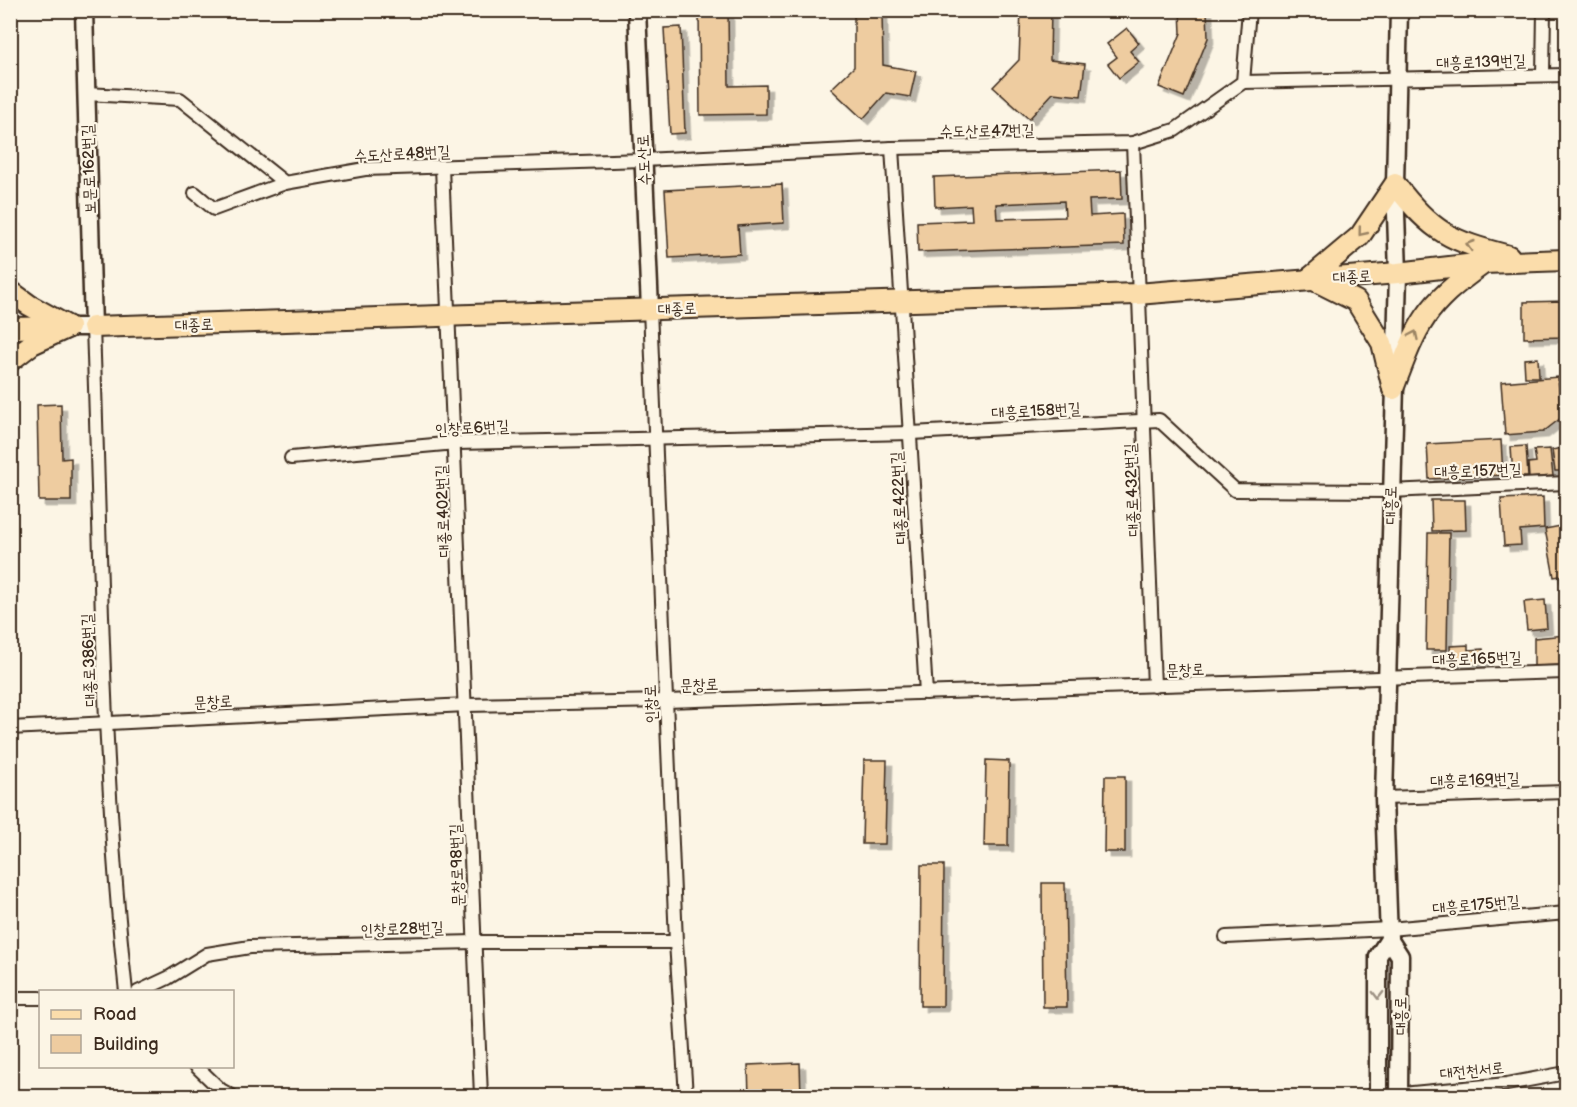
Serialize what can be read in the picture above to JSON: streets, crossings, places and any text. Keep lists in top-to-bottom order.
{
  "streets": {
    "main road": [
      "수도산로",
      "보문로162번길",
      "대종로",
      "대흥로"
    ],
    "street": [
      "대흥로139번길",
      "수도산로47번길",
      "수도산로48번길",
      "대흥로158번길",
      "인창로6번길",
      "대흥로157번길",
      "대종로432번길",
      "대종로422번길",
      "대종로402번길",
      "대흥로165번길",
      "대종로386번길",
      "문창로",
      "인창로",
      "대흥로169번길",
      "문창로98번길",
      "대흥로175번길",
      "인창로28번길",
      "대전천서로"
    ]
  },
  "crossings": [
    ["대흥로139번길", "대흥로"],
    ["수도산로47번길", "수도산로48번길"],
    ["수도산로47번길", "수도산로"],
    ["수도산로48번길", "수도산로"],
    ["수도산로", "대종로"],
    ["수도산로", "인창로"],
    ["보문로162번길", "대종로"],
    ["보문로162번길", "대종로386번길"],
    ["대종로", "대종로432번길"],
    ["대종로", "대종로422번길"],
    ["대종로", "대흥로"],
    ["대종로", "대종로402번길"],
    ["대종로", "대종로386번길"],
    ["대종로", "인창로"],
    ["대흥로158번길", "인창로6번길"],
    ["대흥로158번길", "대흥로157번길"],
    ["대흥로158번길", "대종로432번길"],
    ["대흥로158번길", "대종로422번길"],
    ["대흥로158번길", "대흥로"],
    ["대흥로158번길", "인창로"],
    ["인창로6번길", "대종로402번길"],
    ["인창로6번길", "인창로"],
    ["대흥로157번길", "대흥로"],
    ["대종로432번길", "문창로"],
    ["대종로422번길", "문창로"],
    ["대흥로", "대흥로165번길"],
    ["대흥로", "문창로"],
    ["대흥로", "대흥로169번길"],
    ["대흥로", "대흥로175번길"],
    ["대흥로", "대전천서로"],
    ["대종로402번길", "문창로"],
    ["대종로402번길", "문창로98번길"],
    ["대흥로165번길", "문창로"],
    ["대종로386번길", "문창로"],
    ["문창로", "인창로"],
    ["문창로", "문창로98번길"],
    ["인창로", "인창로28번길"],
    ["문창로98번길", "인창로28번길"]
  ],
  "legend": ["Road", "Building"]
}
